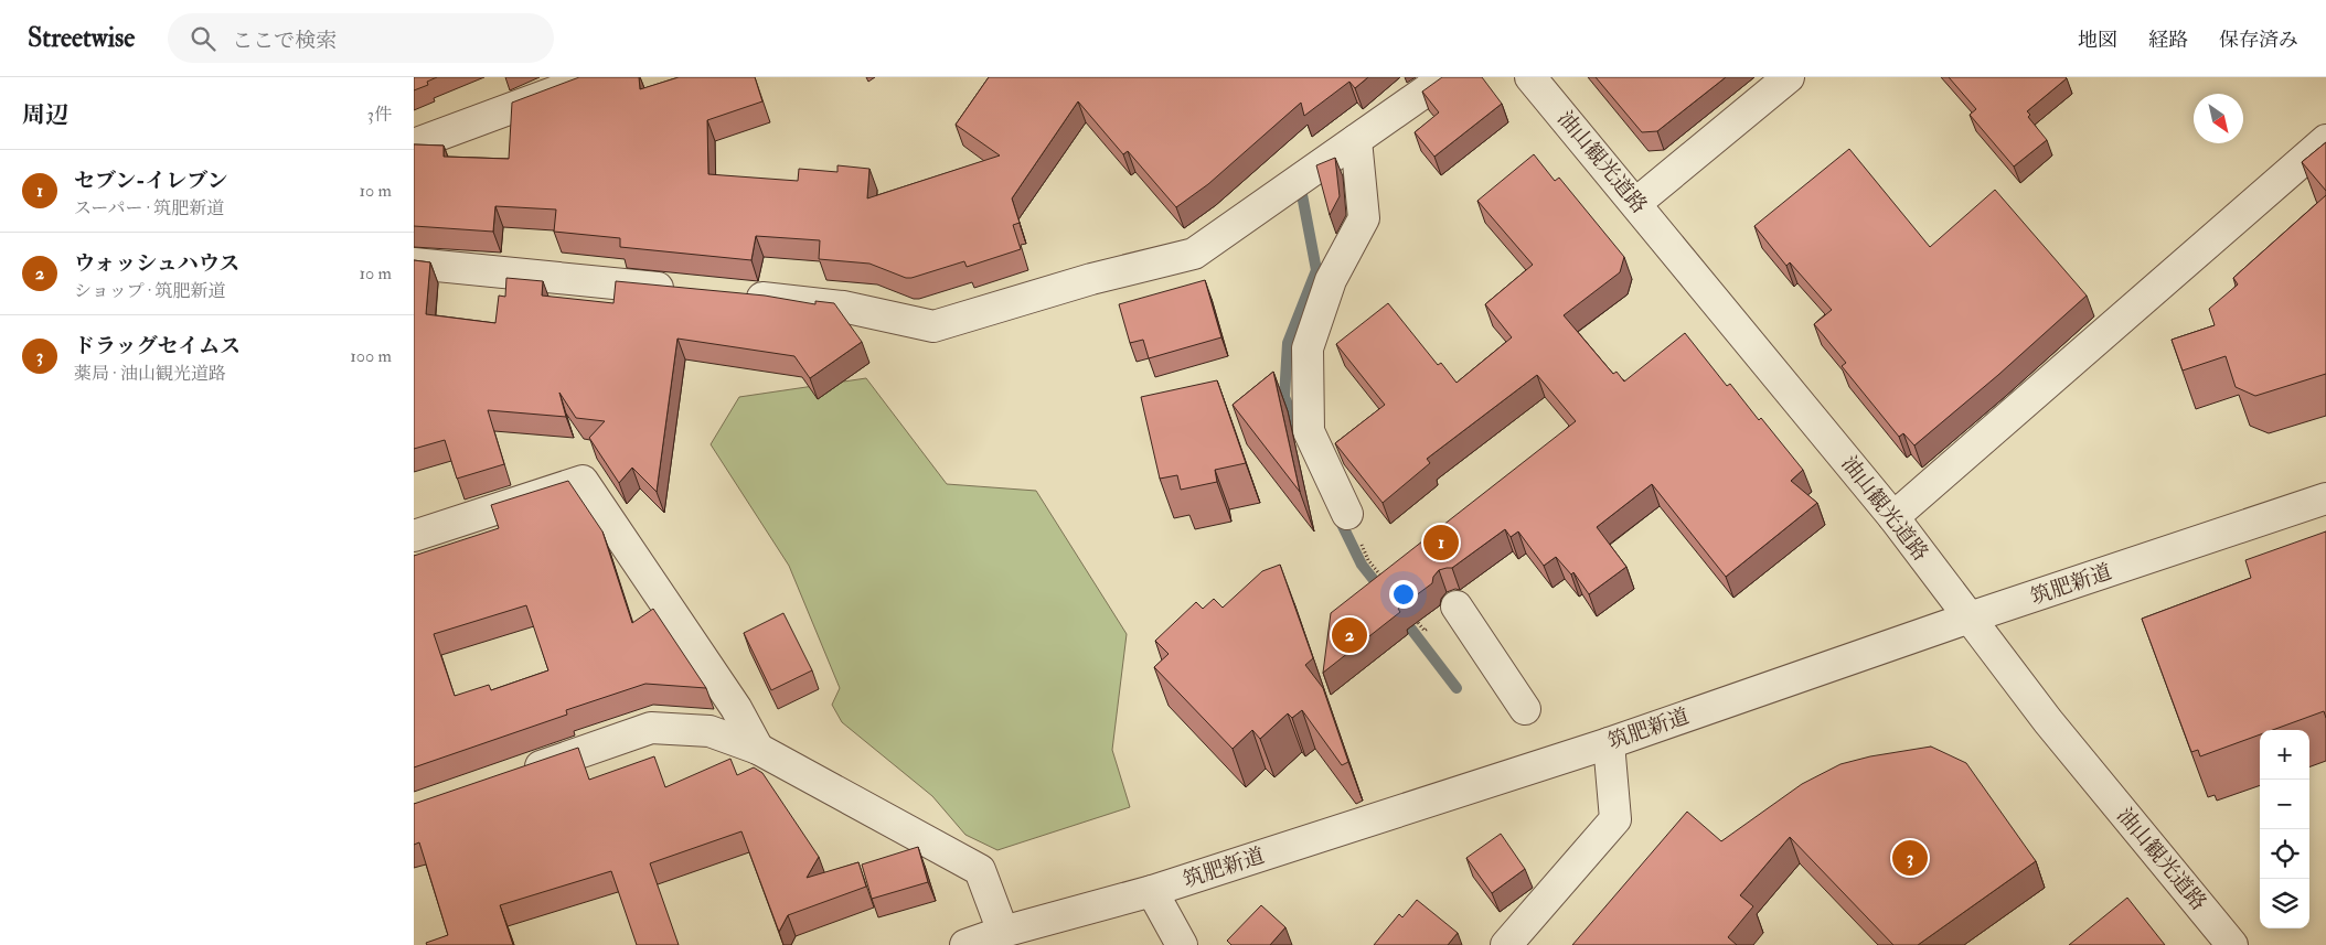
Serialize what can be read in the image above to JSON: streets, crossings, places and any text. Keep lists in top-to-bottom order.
{
  "streets": {
    "street": ["油山観光道路", "筑肥新道"]
  },
  "crossings": [
    ["油山観光道路", "筑肥新道"]
  ],
  "north": "bottom right",
  "page": {
    "header": "Streetwise",
    "search": "ここで検索",
    "nav": ["地図", "経路", "保存済み"],
    "heading": ["周辺", "3件"],
    "list": [
      {
        "mark": "1",
        "name": "セブン-イレブン",
        "note": "スーパー · 筑肥新道",
        "value": "10 m"
      },
      {
        "mark": "2",
        "name": "ウォッシュハウス",
        "note": "ショップ · 筑肥新道",
        "value": "10 m"
      },
      {
        "mark": "3",
        "name": "ドラッグセイムス",
        "note": "薬局 · 油山観光道路",
        "value": "100 m"
      }
    ],
    "pins": ["1", "2", "3"],
    "map_buttons": ["+", "−"]
  }
}
